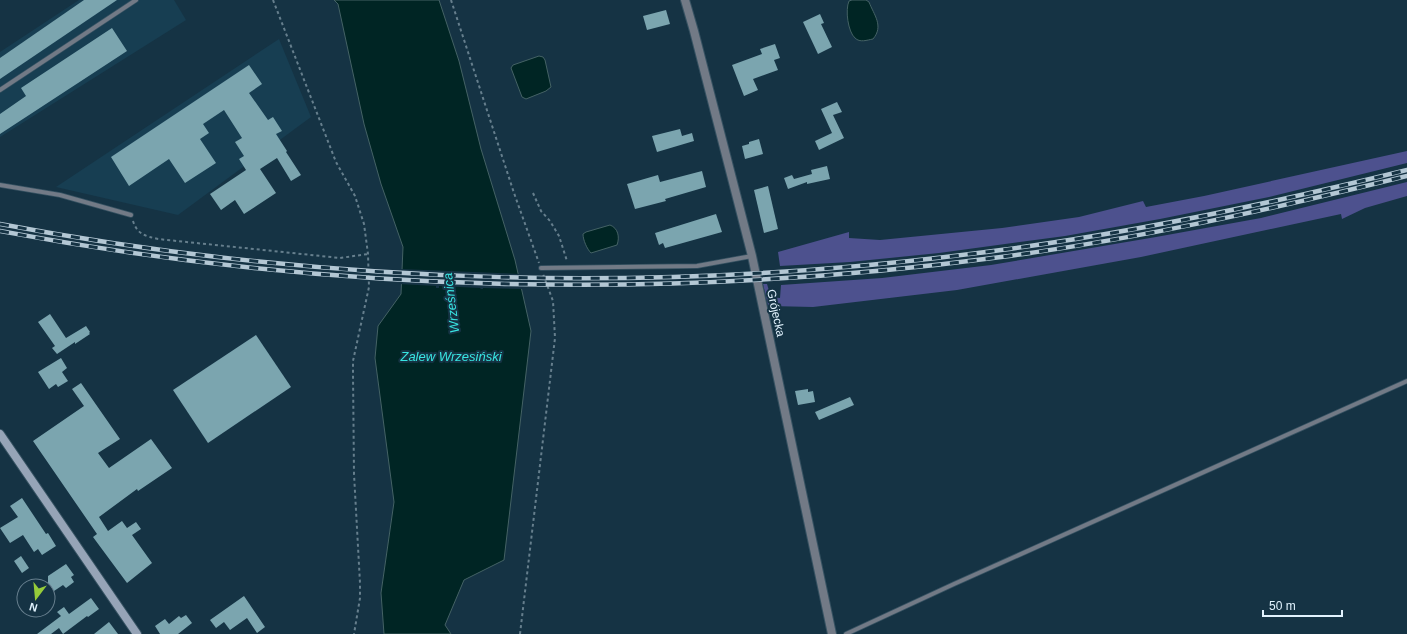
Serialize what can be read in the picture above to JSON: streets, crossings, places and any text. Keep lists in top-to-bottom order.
{
  "streets": {
    "street": ["Grójecka"]
  },
  "water": ["Wrześnica", "Zalew Wrzesiński"],
  "scale_bar": "50 m",
  "north": "bottom"
}
